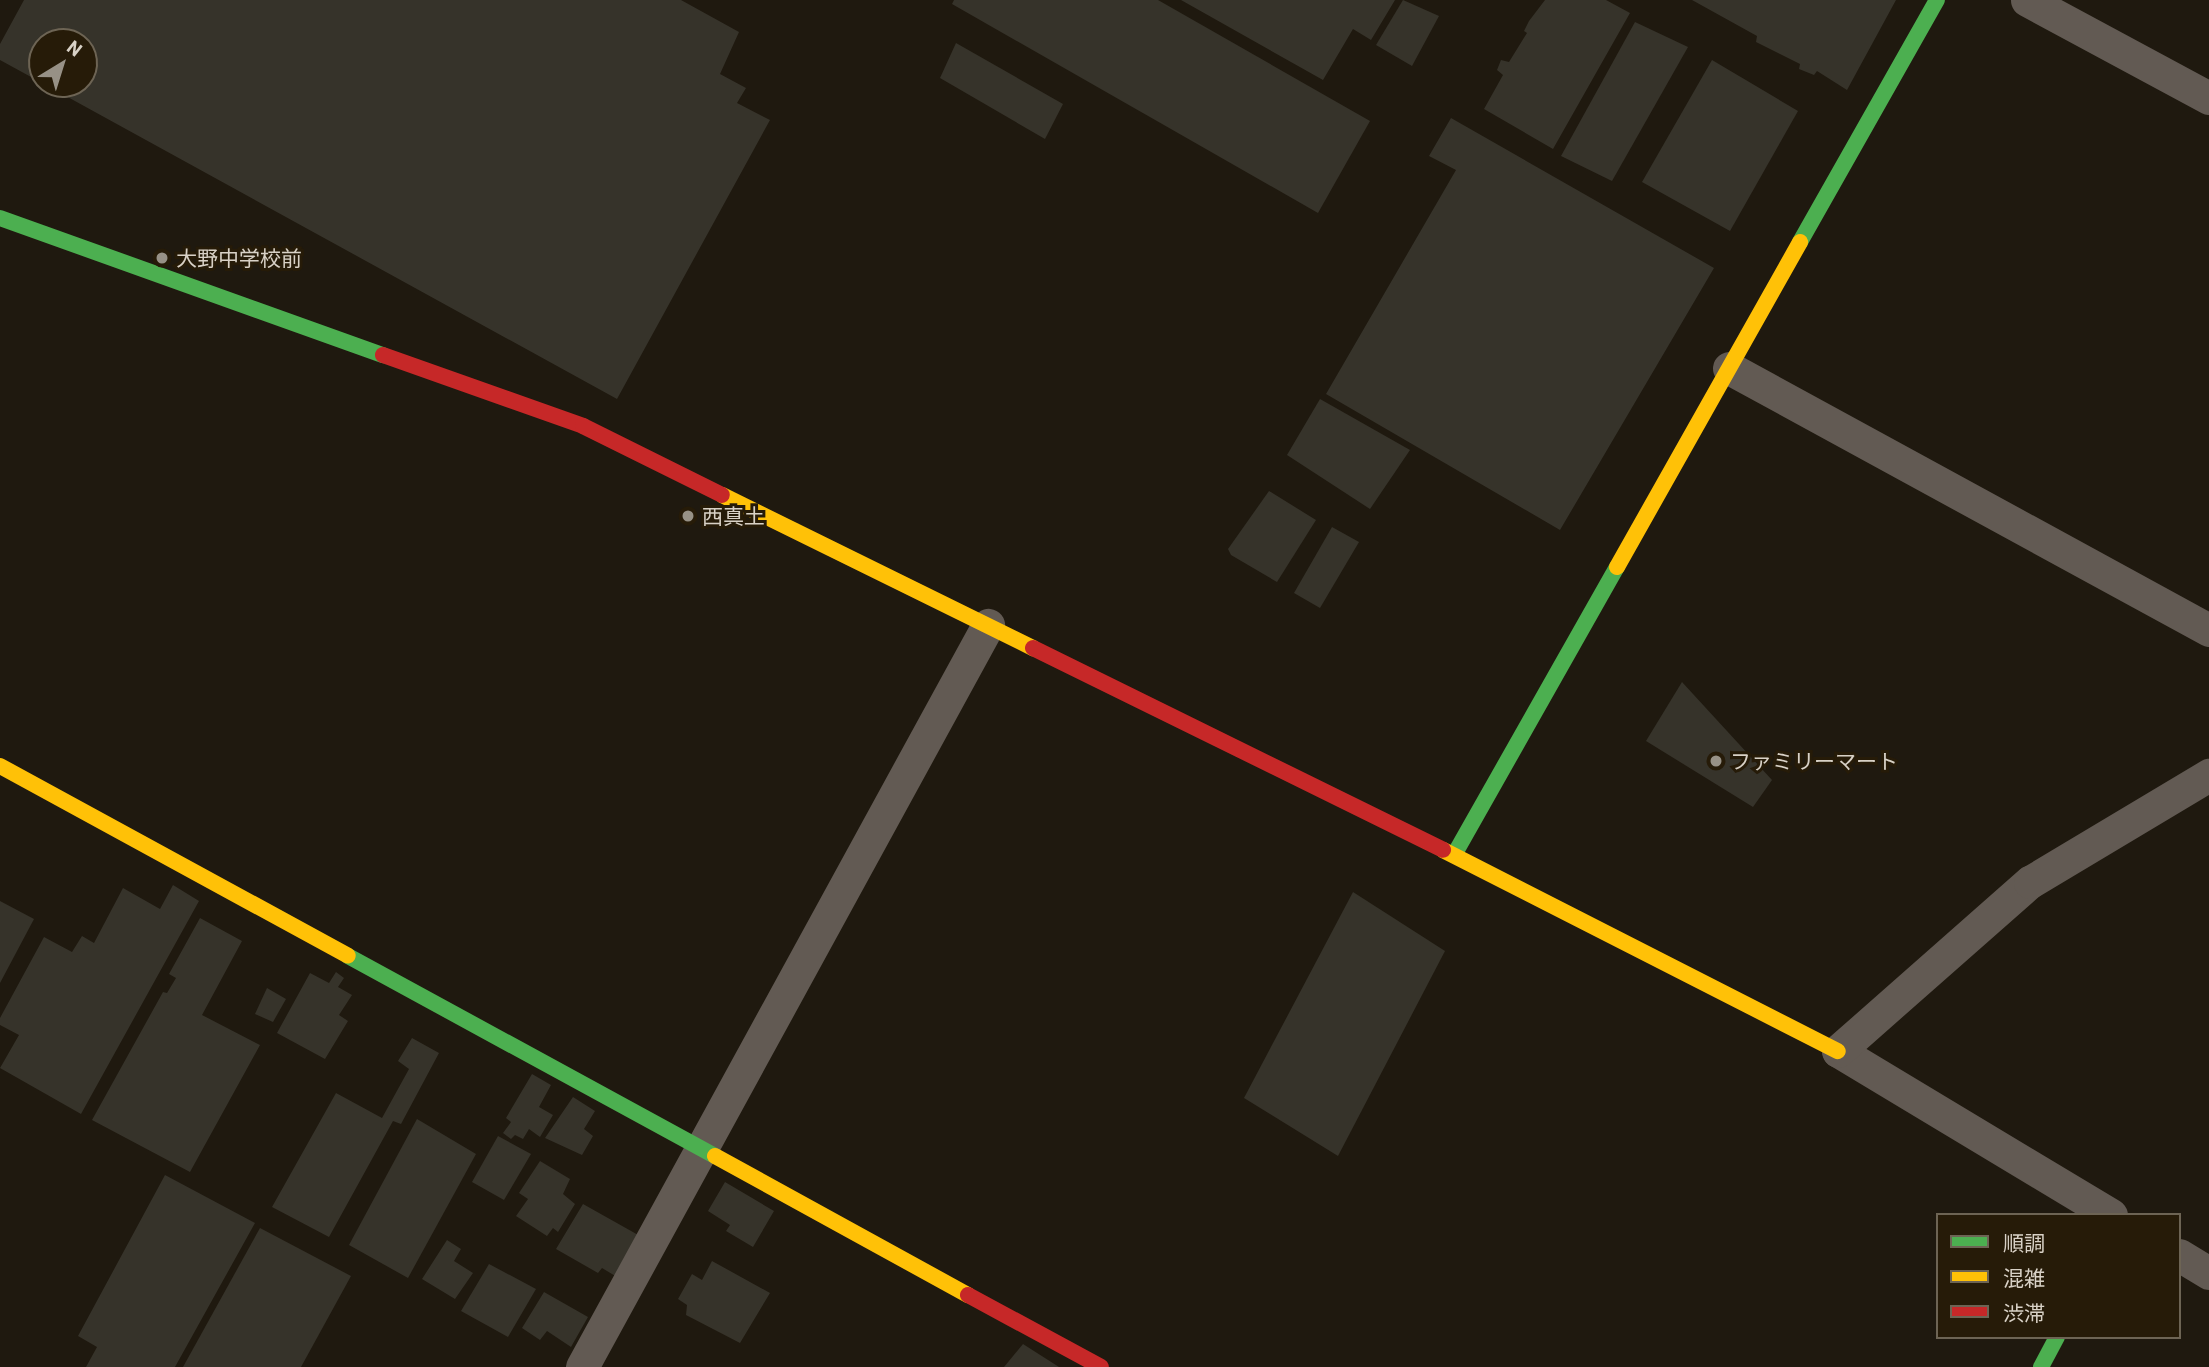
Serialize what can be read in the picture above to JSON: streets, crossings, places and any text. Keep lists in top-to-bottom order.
{
  "places": ["大野中学校前", "西真土", "ファミリーマート"],
  "legend": ["順調", "混雑", "渋滞"],
  "north": "top right"
}
